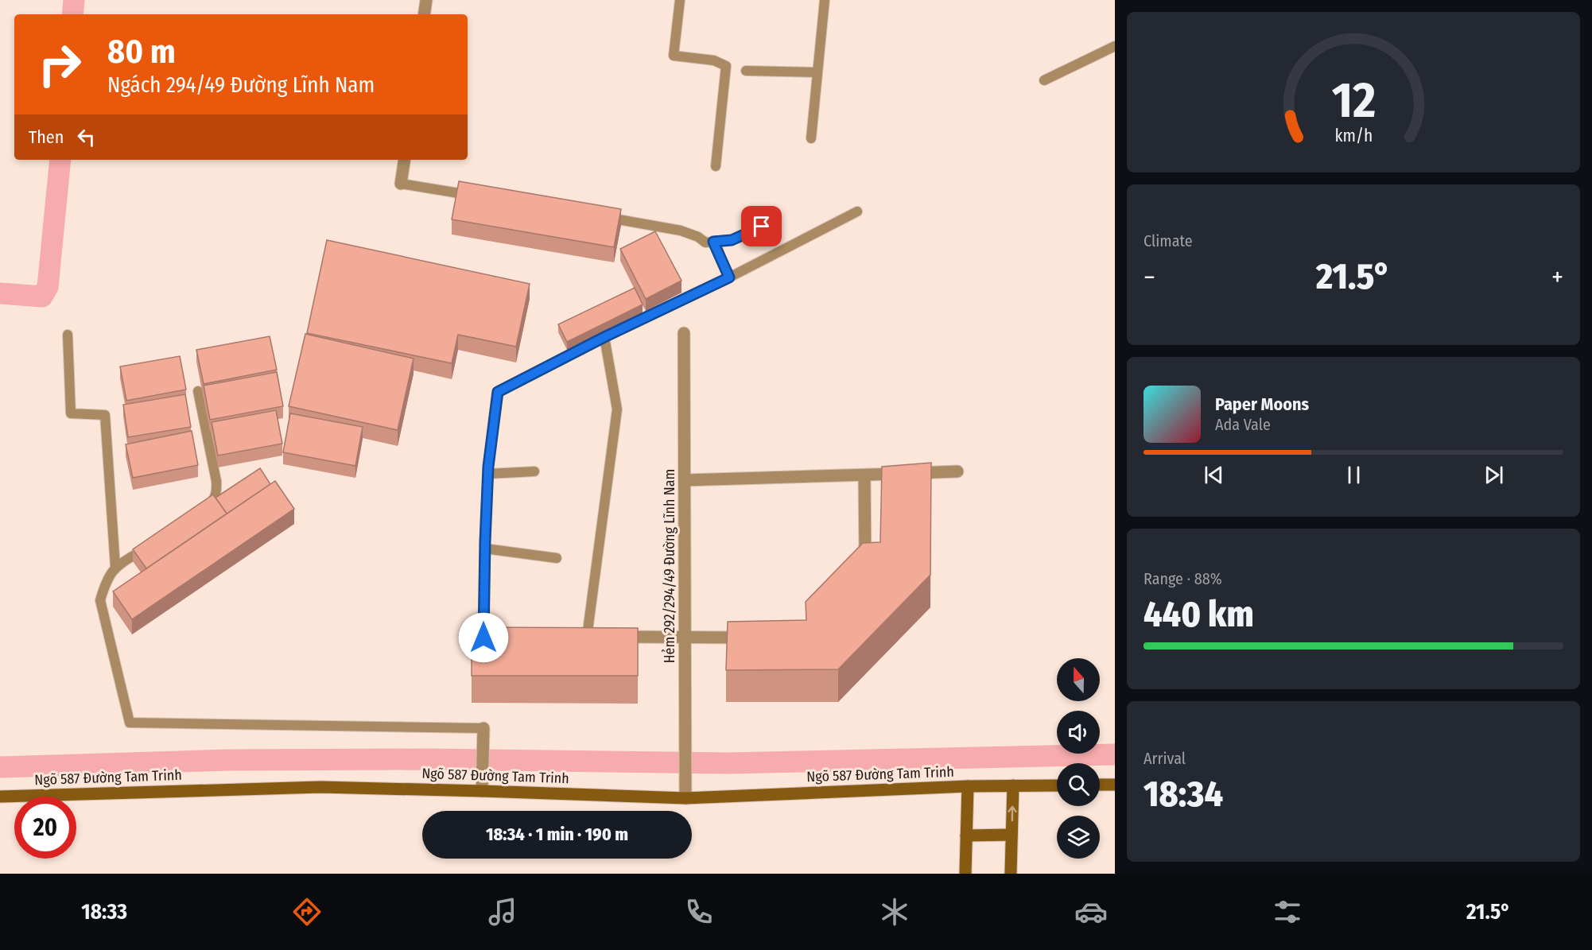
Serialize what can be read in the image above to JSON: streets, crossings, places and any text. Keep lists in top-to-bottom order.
{
  "streets": {
    "street": ["Hẻm 292/294/49 Đường Lĩnh Nam", "Ngõ 587 Đường Tam Trinh"]
  },
  "crossings": [
    ["Hẻm 292/294/49 Đường Lĩnh Nam", "Ngõ 587 Đường Tam Trinh"]
  ],
  "north": "top",
  "page": {
    "turn": ["80 m", "Ngách 294/49 Đường Lĩnh Nam"],
    "then": "Then",
    "tile": [
      "Climate",
      ["Range · 88%", "440 km"],
      ["Arrival", "18:34"]
    ],
    "heat": ["−", "21.5°", "+"],
    "song": ["Paper Moons", "Ada Vale"],
    "limit": "20",
    "trip": "18:34 · 1 min · 190 m",
    "tabs": ["18:33", "21.5°"],
    "gauge": ["12", "km/h"]
  }
}
